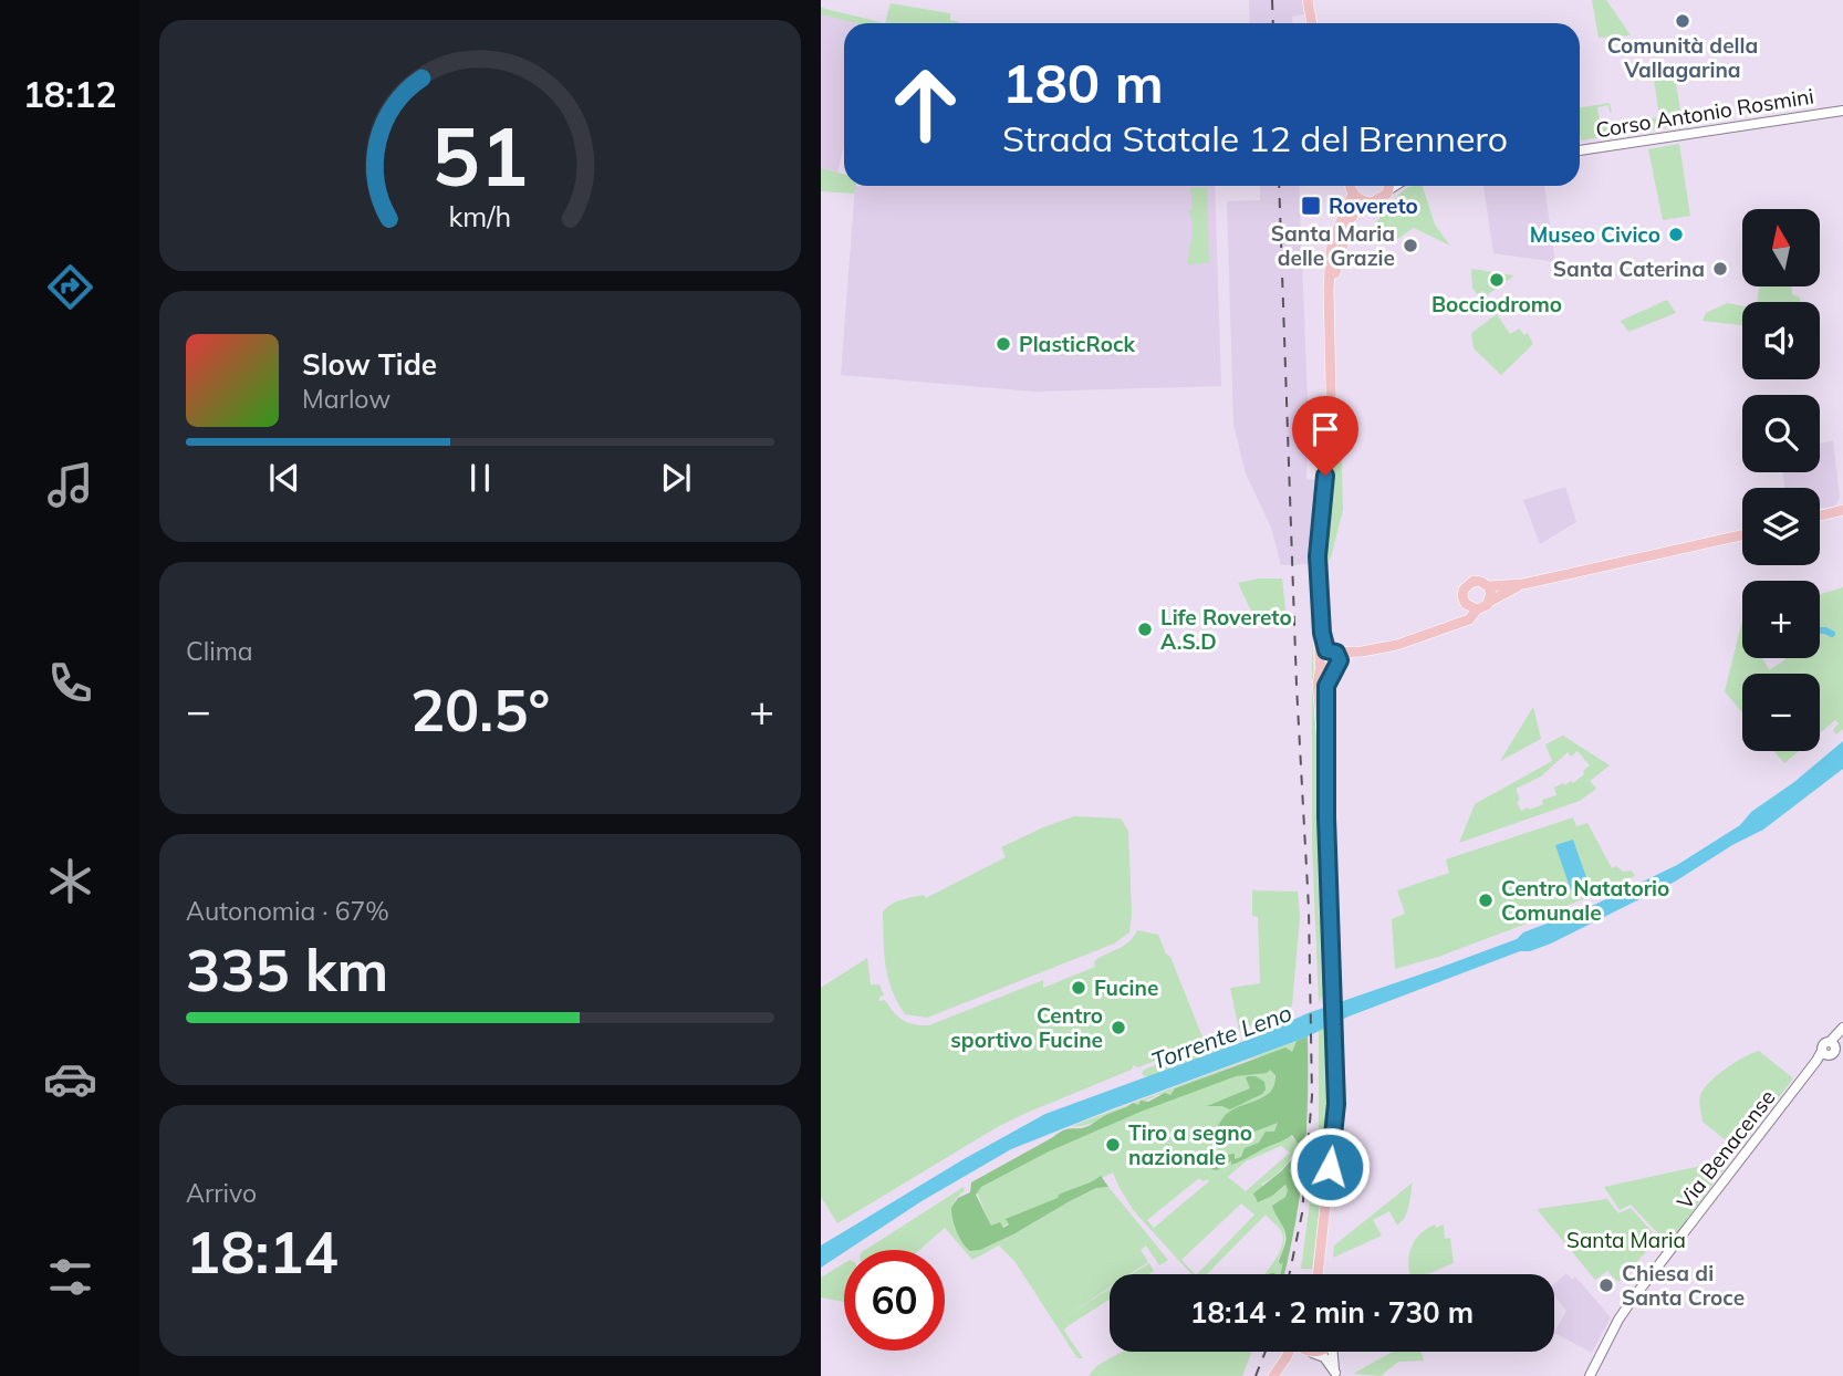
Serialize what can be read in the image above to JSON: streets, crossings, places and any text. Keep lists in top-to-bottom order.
{
  "streets": {
    "main road": ["Corso Antonio Rosmini", "Via Benacense"]
  },
  "water": ["Torrente Leno"],
  "parks": ["Santa Maria"],
  "places": {
    "other": [
      "Comunità della Vallagarina",
      "Museo Civico",
      "Santa Maria delle Grazie",
      "Santa Caterina",
      "Bocciodromo",
      "PlasticRock",
      "Life Rovereto A.S.D",
      "Centro Natatorio Comunale",
      "Fucine",
      "Centro sportivo Fucine",
      "Tiro a segno nazionale",
      "Chiesa di Santa Croce"
    ],
    "transit": ["Rovereto"]
  },
  "north": "top",
  "page": {
    "tabs": "18:12",
    "turn": ["180 m", "Strada Statale 12 del Brennero"],
    "map_buttons": ["+", "−"],
    "song": ["Slow Tide", "Marlow"],
    "tile": [
      "Clima",
      ["Autonomia · 67%", "335 km"],
      ["Arrivo", "18:14"]
    ],
    "heat": ["−", "20.5°", "+"],
    "limit": "60",
    "trip": "18:14 · 2 min · 730 m",
    "gauge": ["51", "km/h"]
  }
}
